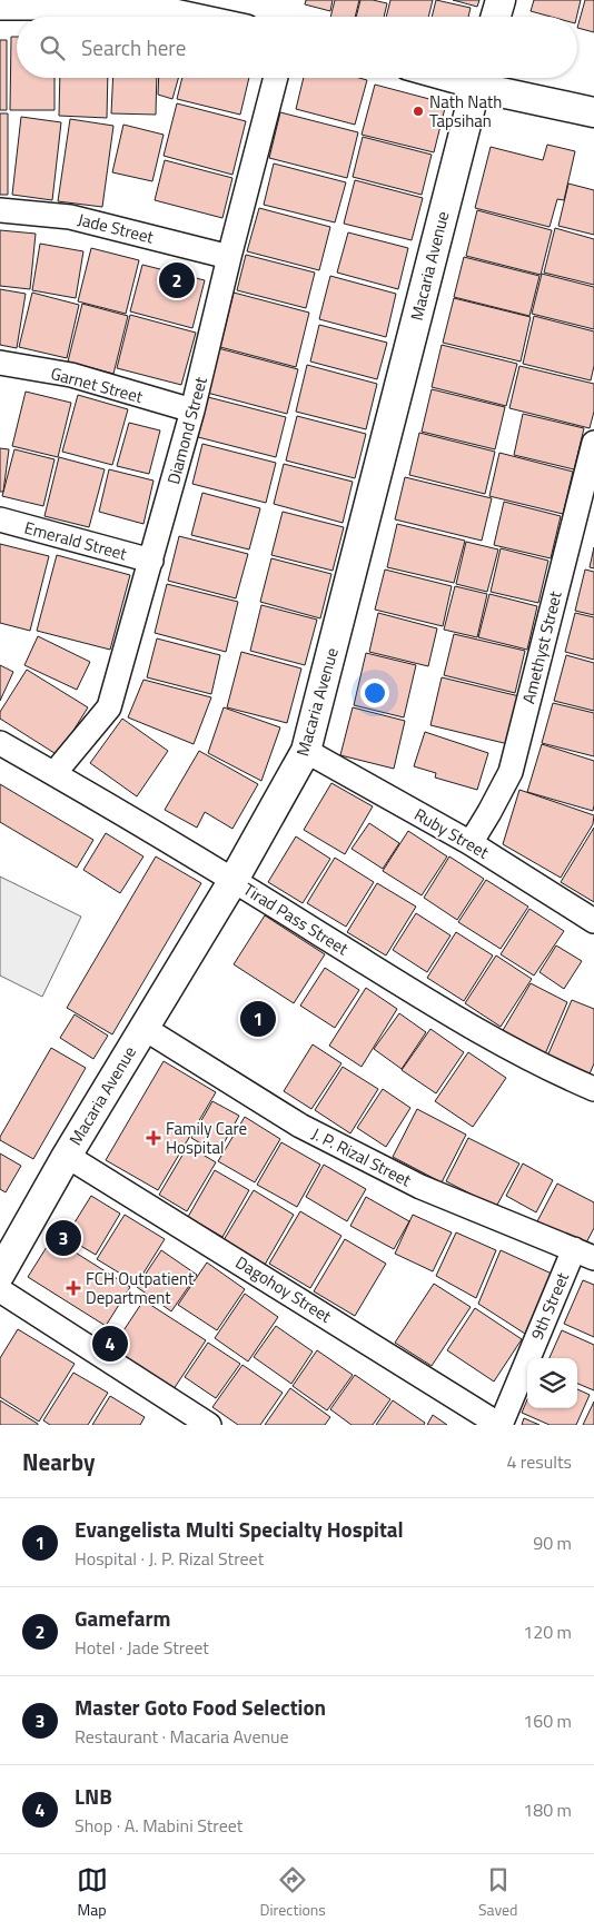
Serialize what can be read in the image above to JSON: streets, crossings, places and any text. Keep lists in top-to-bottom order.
{
  "streets": {
    "street": [
      "Jade Street",
      "Macaria Avenue",
      "Garnet Street",
      "Diamond Street",
      "Emerald Street",
      "Amethyst Street",
      "Ruby Street",
      "Tirad Pass Street",
      "J. P. Rizal Street",
      "Dagohoy Street",
      "9th Street"
    ]
  },
  "crossings": [
    ["Jade Street", "Diamond Street"],
    ["Macaria Avenue", "Ruby Street"],
    ["Macaria Avenue", "Tirad Pass Street"],
    ["Macaria Avenue", "J. P. Rizal Street"],
    ["Macaria Avenue", "Dagohoy Street"],
    ["Garnet Street", "Diamond Street"],
    ["Diamond Street", "Emerald Street"],
    ["Diamond Street", "Tirad Pass Street"],
    ["Amethyst Street", "Ruby Street"],
    ["J. P. Rizal Street", "9th Street"],
    ["Dagohoy Street", "9th Street"]
  ],
  "places": {
    "other": ["Nath Nath Tapsihan"],
    "health": ["Family Care Hospital", "FCH Outpatient Department"]
  },
  "page": {
    "search": "Search here",
    "pins": [
      "2",
      "1",
      "3",
      "4"
    ],
    "heading": ["Nearby", "4 results"],
    "list": [
      {
        "mark": "1",
        "name": "Evangelista Multi Specialty Hospital",
        "note": "Hospital · J. P. Rizal Street",
        "value": "90 m"
      },
      {
        "mark": "2",
        "name": "Gamefarm",
        "note": "Hotel · Jade Street",
        "value": "120 m"
      },
      {
        "mark": "3",
        "name": "Master Goto Food Selection",
        "note": "Restaurant · Macaria Avenue",
        "value": "160 m"
      },
      {
        "mark": "4",
        "name": "LNB",
        "note": "Shop · A. Mabini Street",
        "value": "180 m"
      }
    ],
    "nav": ["Map", "Directions", "Saved"]
  }
}
